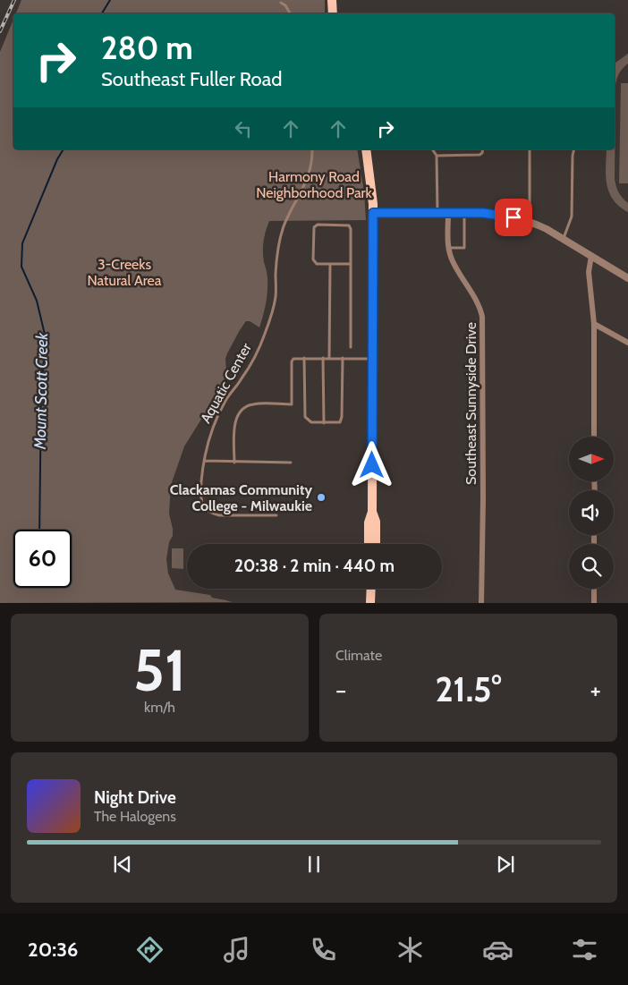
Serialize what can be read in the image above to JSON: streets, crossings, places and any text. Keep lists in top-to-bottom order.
{
  "streets": {
    "street": ["Southeast Sunnyside Drive"],
    "lane": ["Aquatic Center"]
  },
  "water": ["Mount Scott Creek"],
  "parks": ["Harmony Road Neighborhood Park", "3-Creeks Natural Area"],
  "places": ["Clackamas Community College - Milwaukie"],
  "north": "right",
  "page": {
    "turn": ["280 m", "Southeast Fuller Road"],
    "limit": "60",
    "trip": "20:38 · 2 min · 440 m",
    "tile": [
      ["51", "km/h"],
      "Climate"
    ],
    "heat": ["−", "21.5°", "+"],
    "song": ["Night Drive", "The Halogens"],
    "tabs": "20:36"
  }
}
